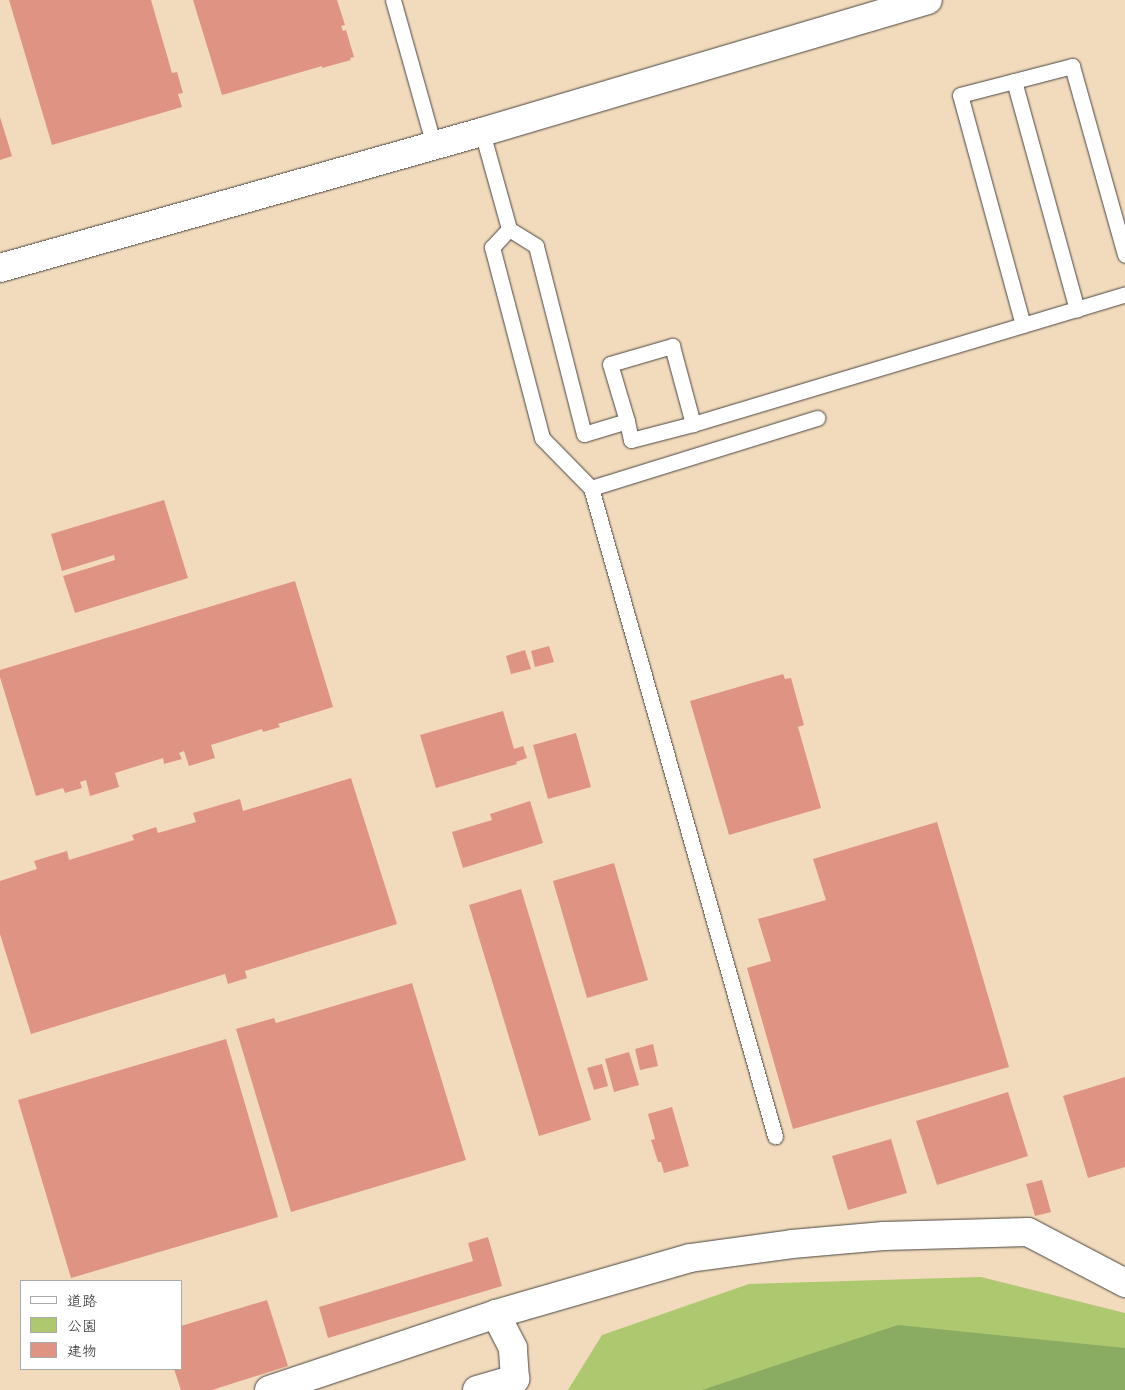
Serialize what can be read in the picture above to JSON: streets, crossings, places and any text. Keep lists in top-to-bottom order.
{
  "legend": ["道路", "公園", "建物"]
}
